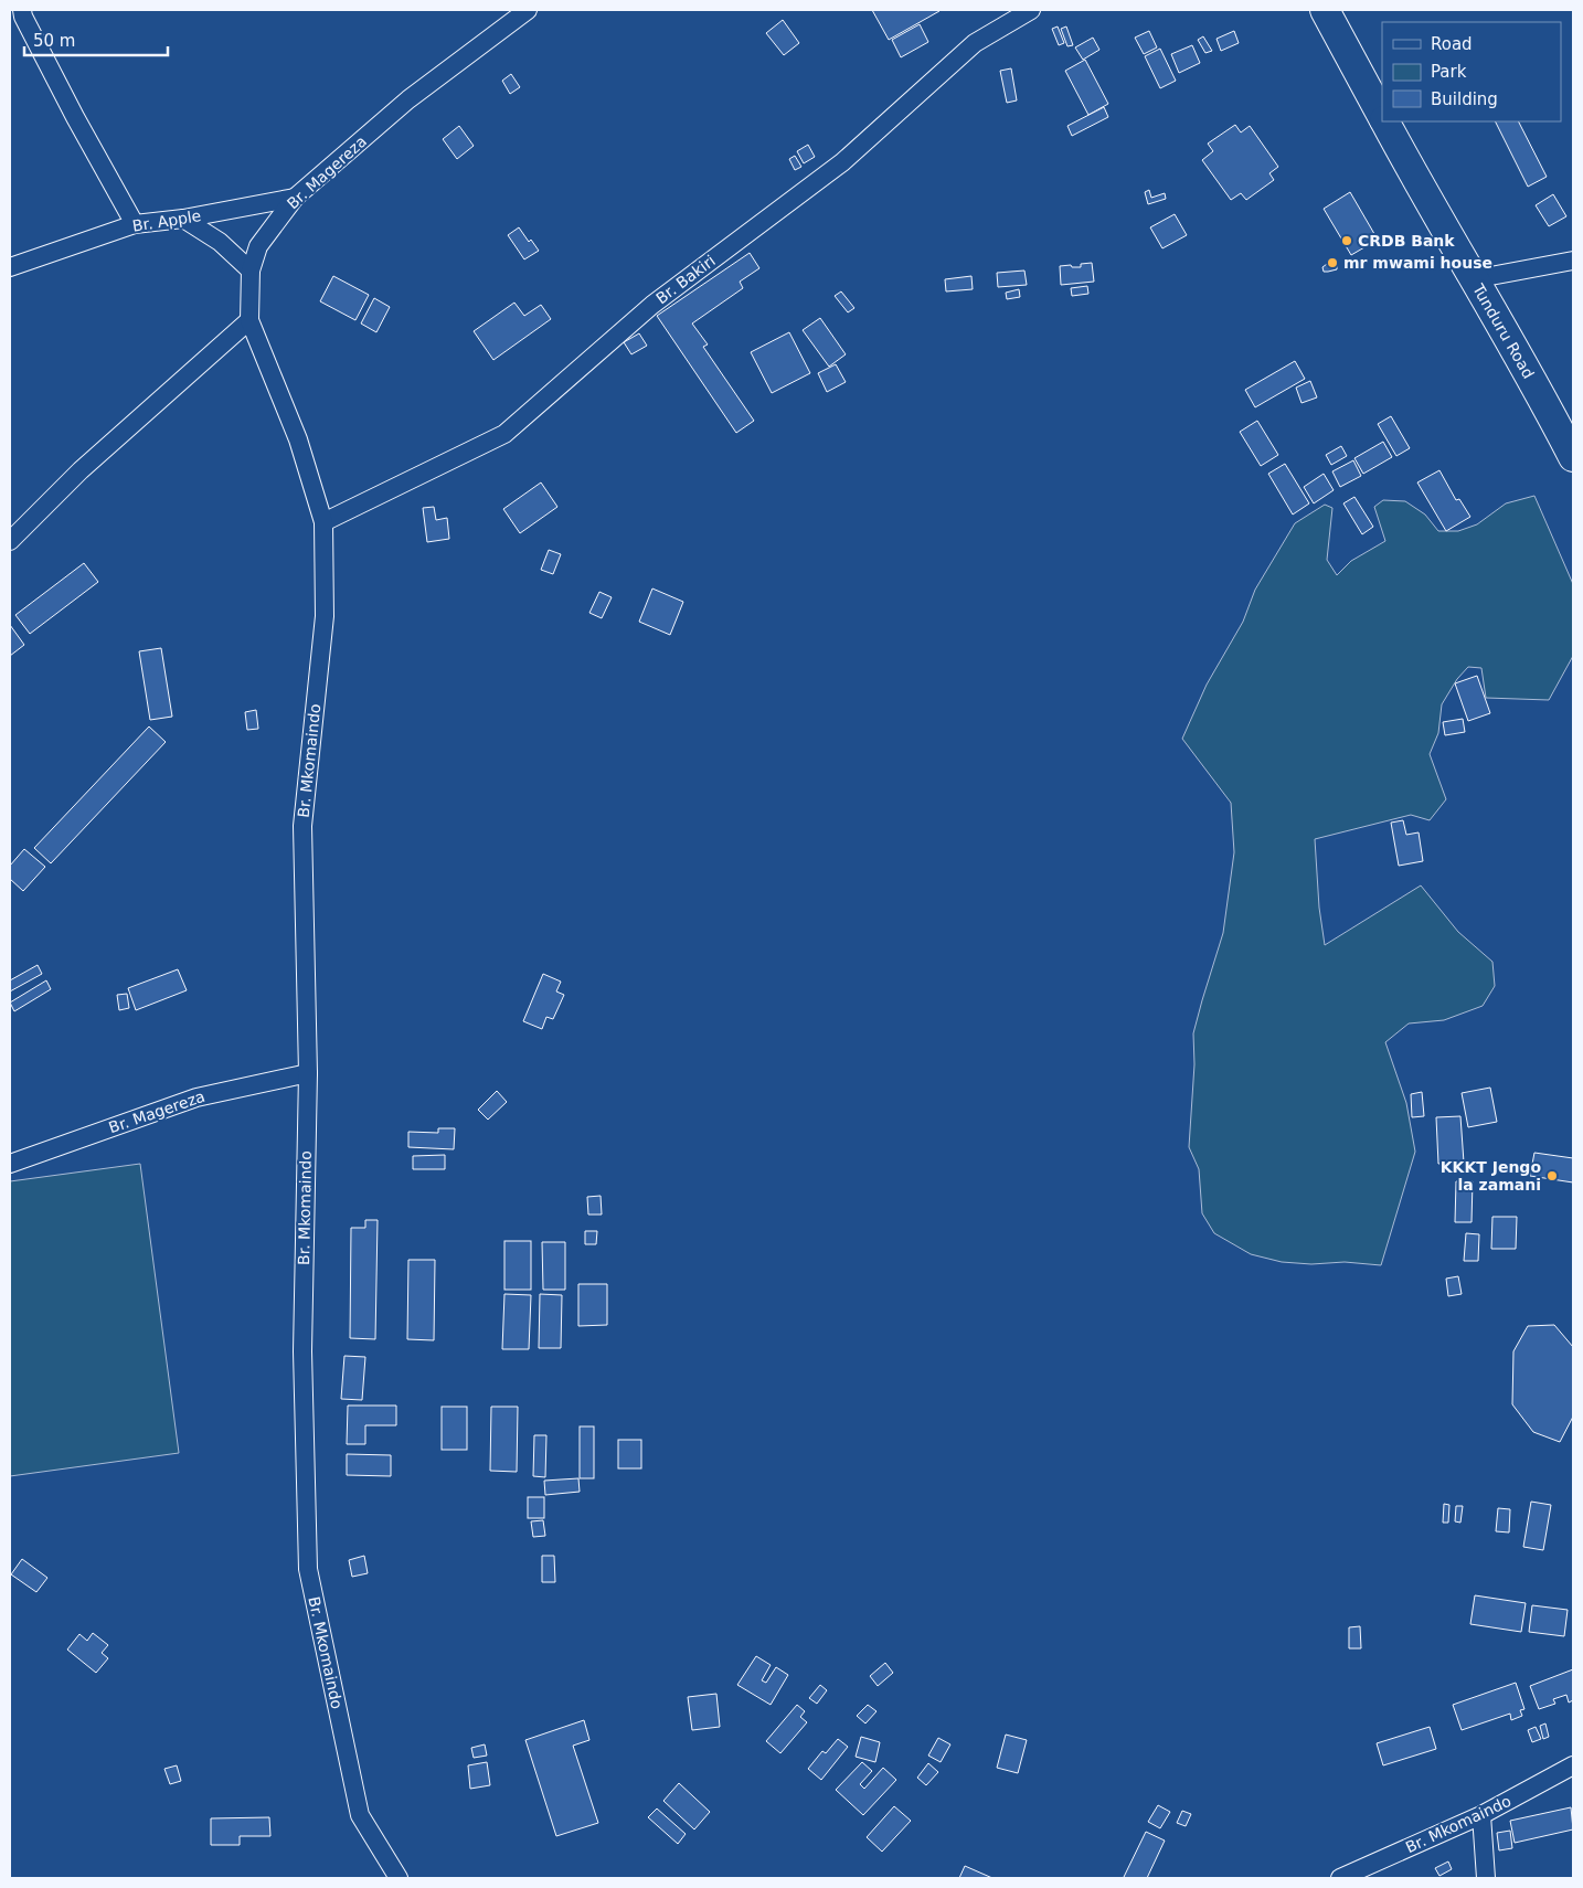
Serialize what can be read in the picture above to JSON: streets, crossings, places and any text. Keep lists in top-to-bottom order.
{
  "streets": {
    "highway": ["Tunduru Road"],
    "street": [
      "Br. Magereza",
      "Br. Apple",
      "Br. Bakiri",
      "Br. Mkomaindo"
    ]
  },
  "crossings": [
    ["Br. Magereza", "Br. Apple"],
    ["Br. Magereza", "Br. Bakiri"],
    ["Br. Magereza", "Br. Mkomaindo"],
    ["Br. Bakiri", "Br. Mkomaindo"]
  ],
  "places": ["CRDB Bank", "mr mwami house", "KKKT Jengo la zamani"],
  "legend": ["Road", "Park", "Building"],
  "scale_bar": "50 m"
}
